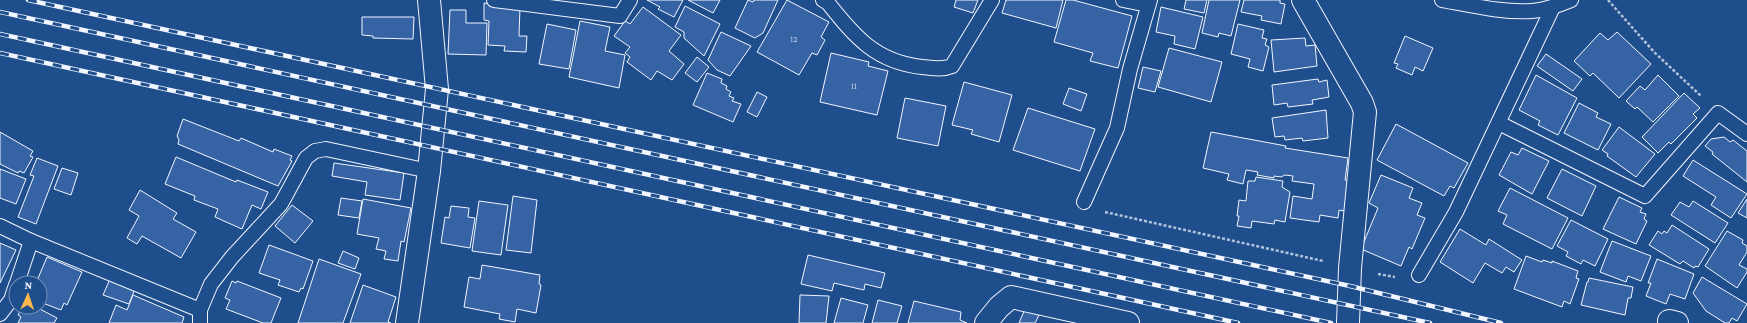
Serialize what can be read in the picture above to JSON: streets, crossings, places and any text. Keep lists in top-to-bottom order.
{
  "house_numbers": ["12", "11"],
  "north": "top"
}
